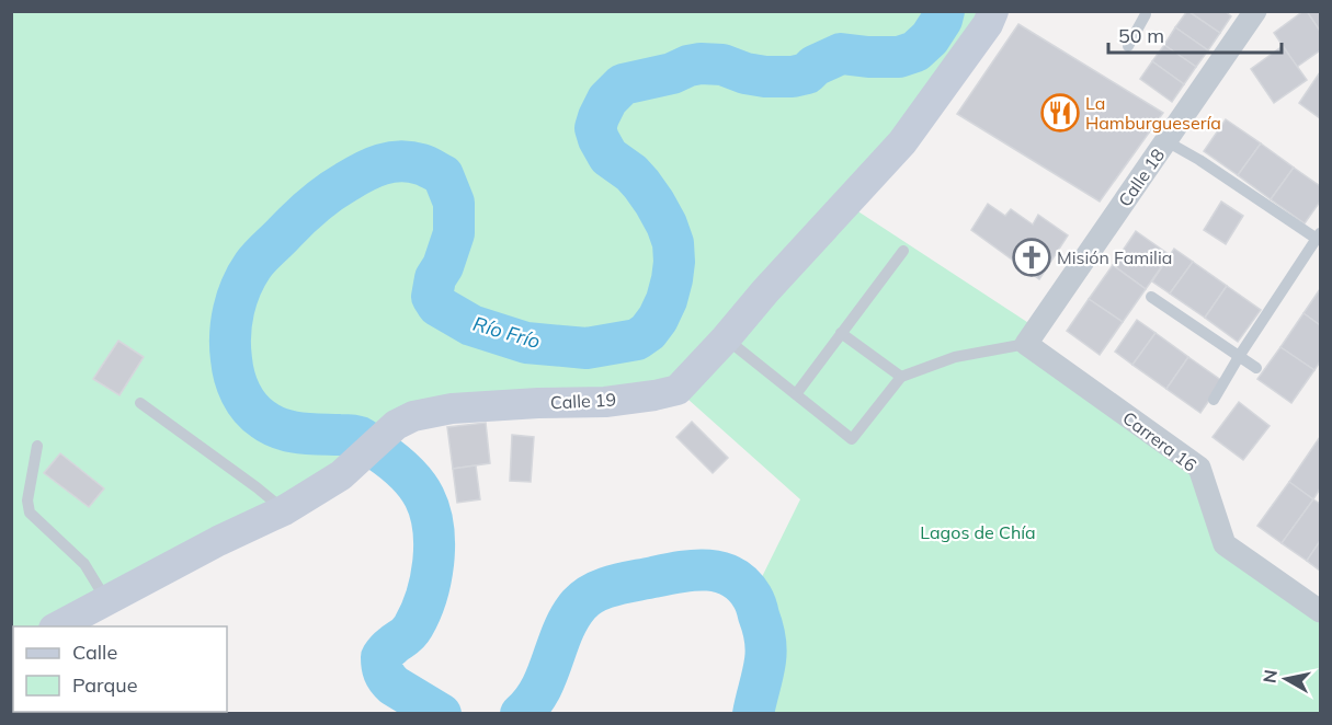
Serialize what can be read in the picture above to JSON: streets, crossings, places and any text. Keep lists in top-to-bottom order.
{
  "streets": {
    "street": ["Calle 18", "Calle 19", "Carrera 16"]
  },
  "crossings": [
    ["Calle 18", "Carrera 16"]
  ],
  "water": ["Río Frío"],
  "parks": ["Lagos de Chía"],
  "places": {
    "restaurant": ["La Hamburguesería"],
    "church": ["Misión Familia"]
  },
  "legend": ["Calle", "Parque"],
  "scale_bar": "50 m",
  "north": "left"
}
